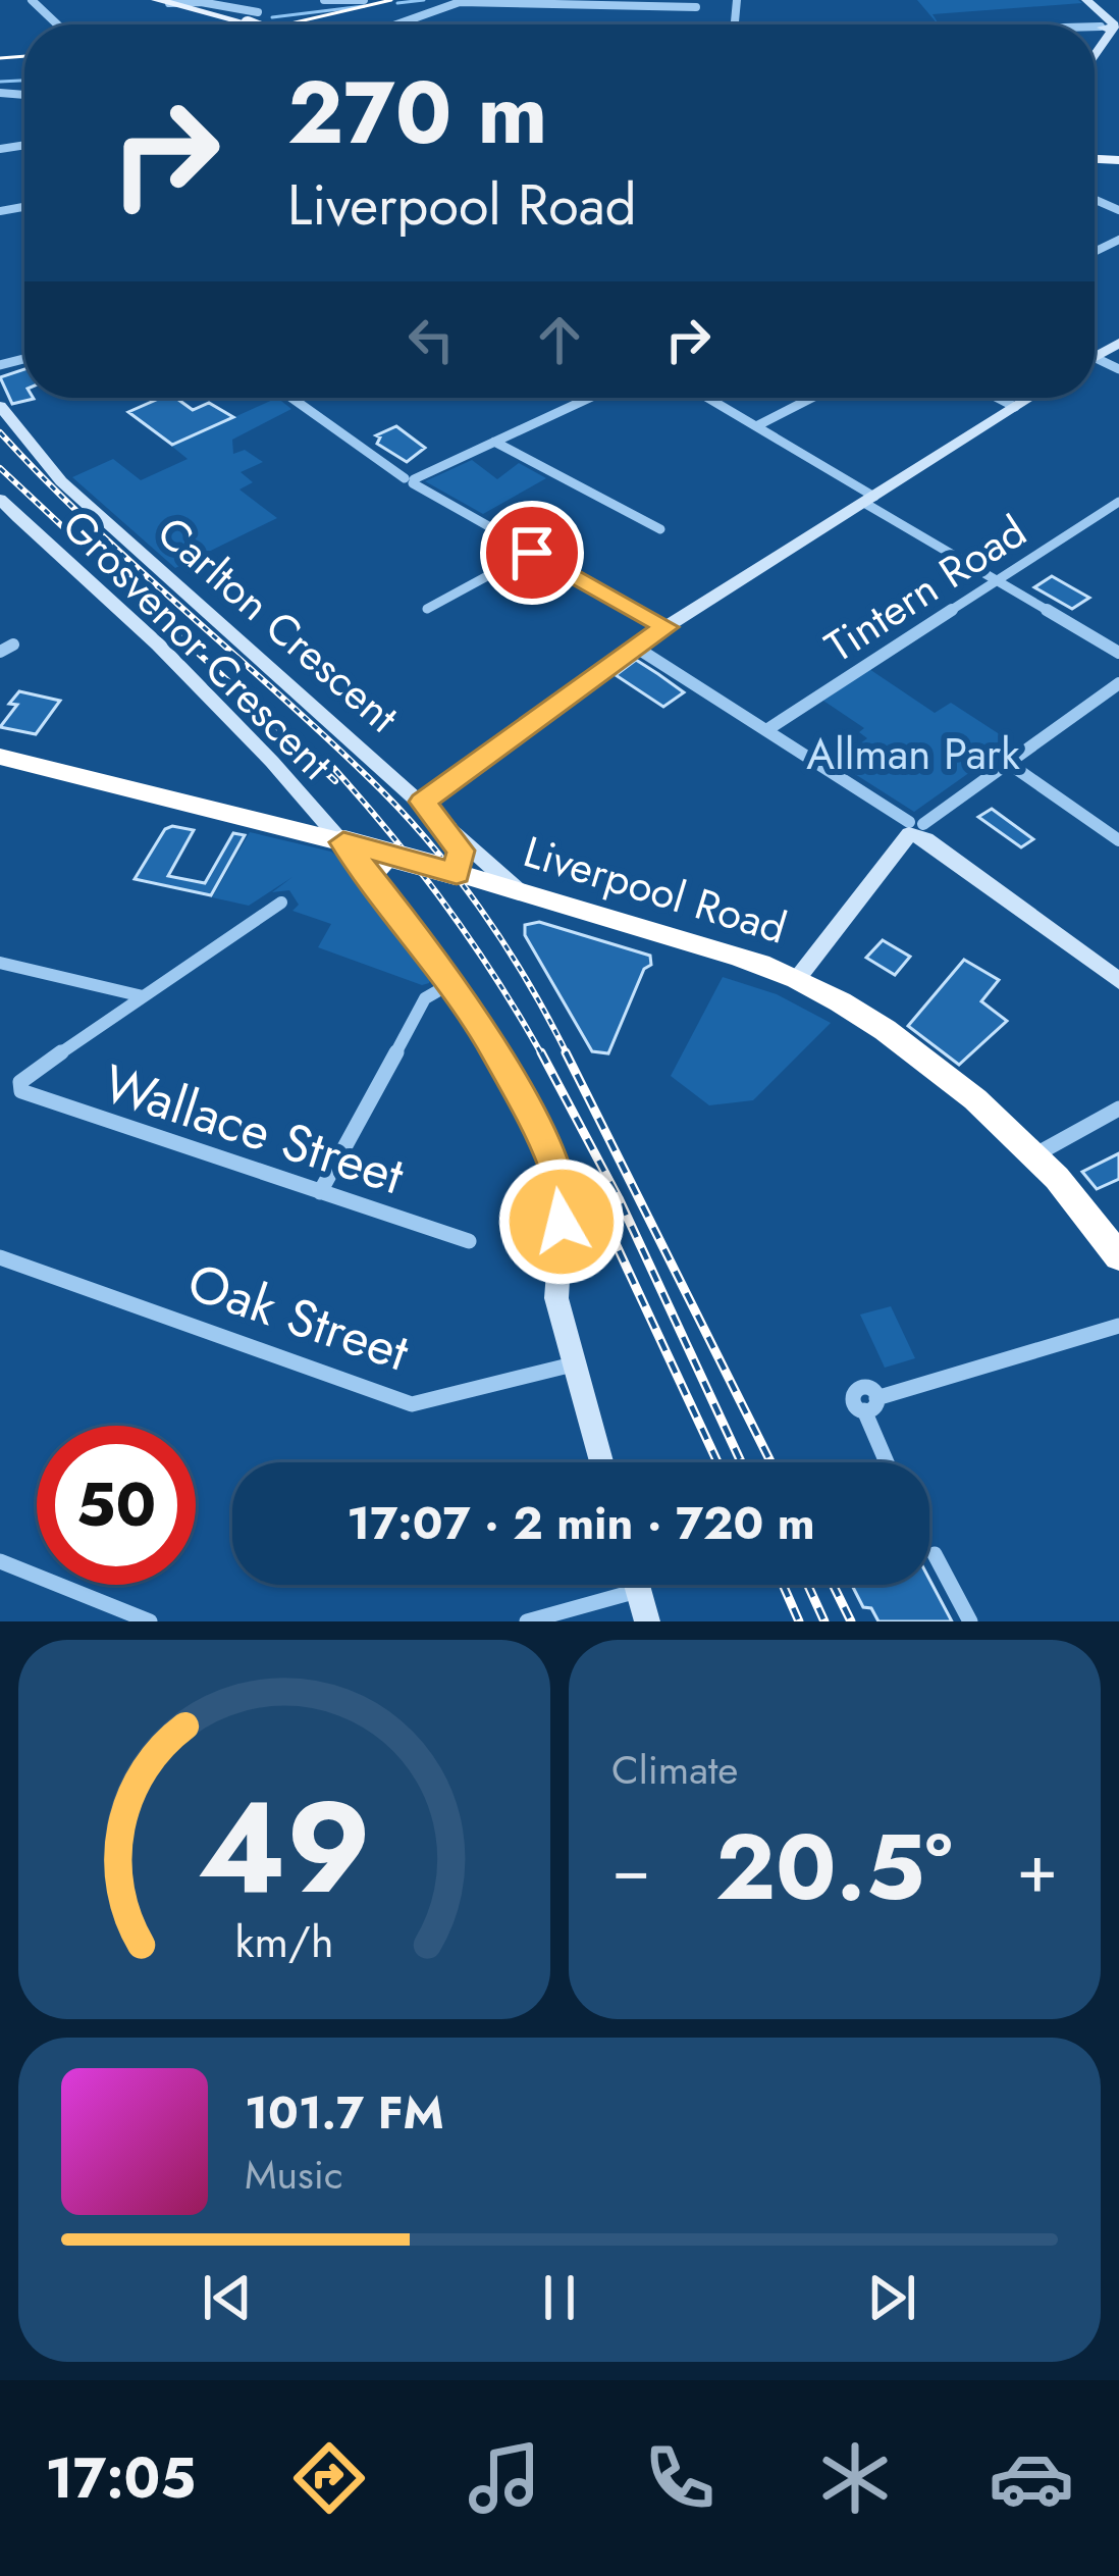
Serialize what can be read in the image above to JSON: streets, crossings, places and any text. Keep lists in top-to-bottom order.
{
  "streets": {
    "highway": ["Liverpool Road"],
    "main road": ["Carlton Crescent", "Grosvenor Crescent"],
    "street": ["Tintern Road", "Wallace Street", "Oak Street"]
  },
  "crossings": [
    ["Carlton Crescent", "Liverpool Road"],
    ["Grosvenor Crescent", "Liverpool Road"]
  ],
  "parks": ["Allman Park"],
  "page": {
    "turn": ["270 m", "Liverpool Road"],
    "limit": "50",
    "trip": "17:07 · 2 min · 720 m",
    "tile": "Climate",
    "heat": ["−", "20.5°", "+"],
    "song": ["101.7 FM", "Music"],
    "tabs": "17:05",
    "gauge": ["49", "km/h"]
  }
}
